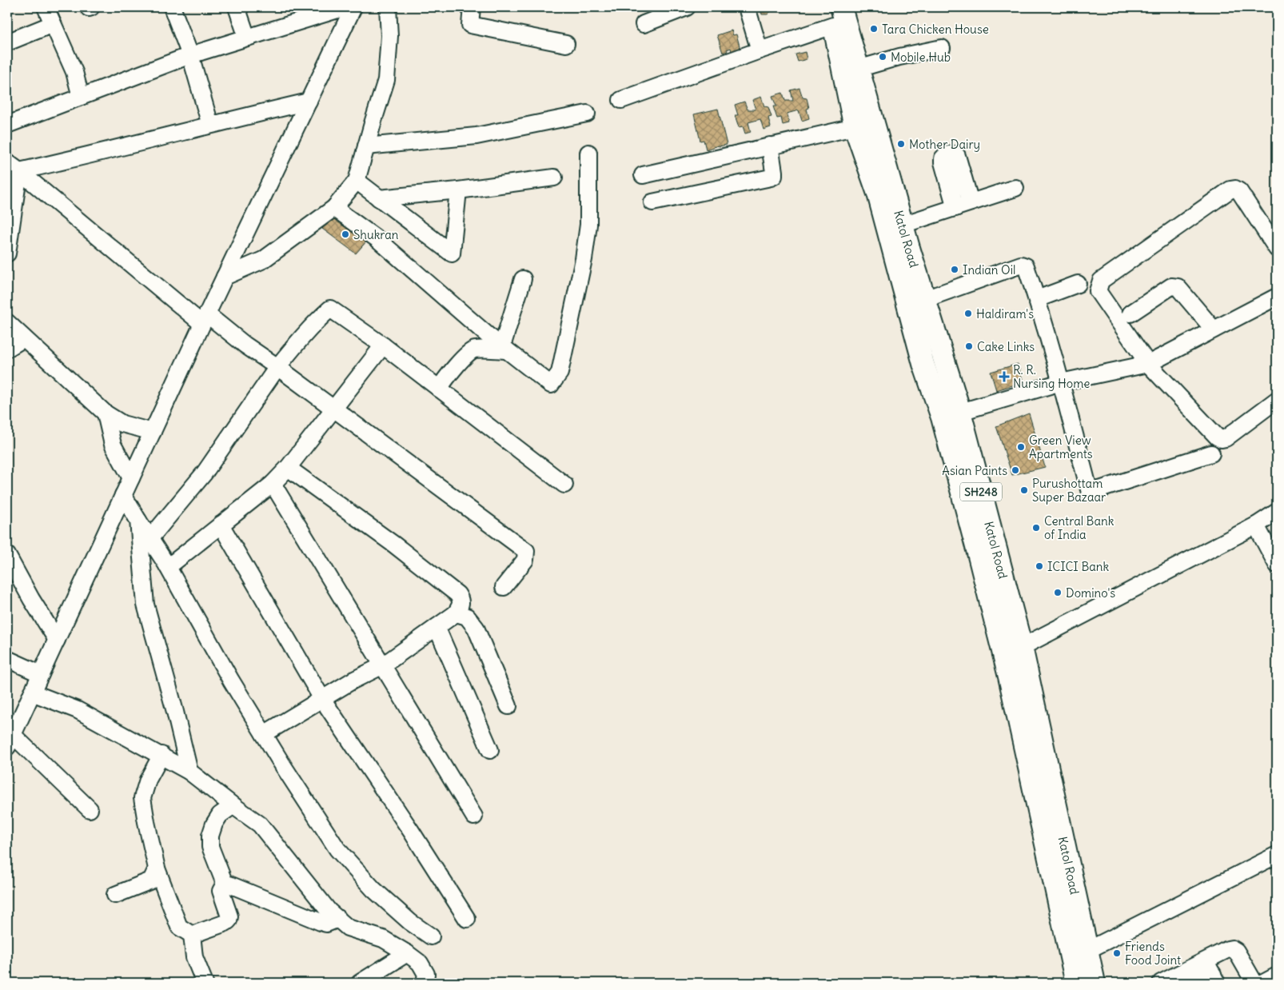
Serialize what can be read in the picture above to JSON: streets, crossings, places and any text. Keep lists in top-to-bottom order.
{
  "streets": {
    "main road": ["Katol Road", "SH248"]
  },
  "places": {
    "other": [
      "Tara Chicken House",
      "Mobile Hub",
      "Mother Dairy",
      "Shukran",
      "Indian Oil",
      "Haldiram's",
      "Cake Links",
      "Green View Apartments",
      "Asian Paints",
      "Purushottam Super Bazaar",
      "Central Bank of India",
      "ICICI Bank",
      "Domino's",
      "Friends Food Joint"
    ],
    "health": ["R. R. Nursing Home"]
  }
}
